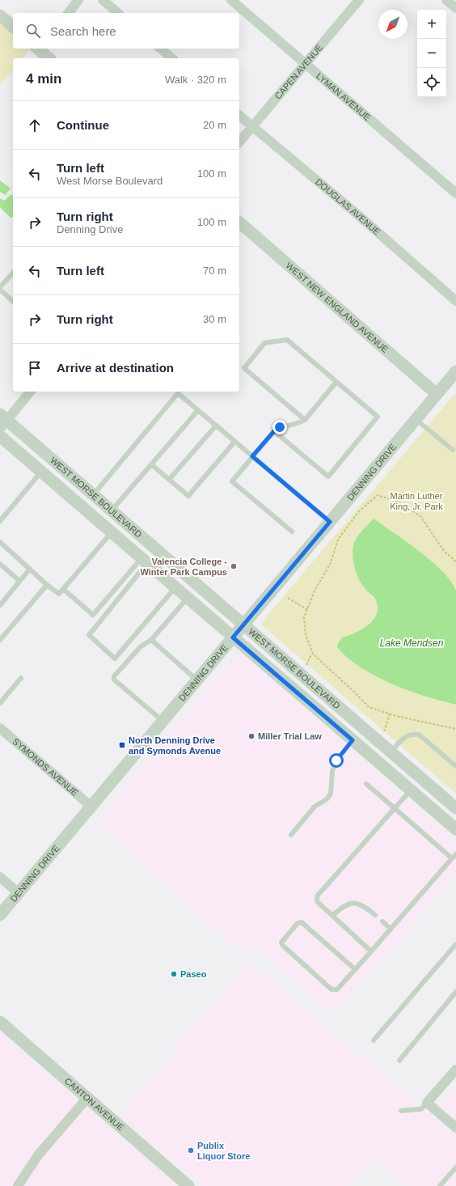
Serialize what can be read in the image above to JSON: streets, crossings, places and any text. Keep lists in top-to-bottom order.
{
  "streets": {
    "street": [
      "CAPEN AVENUE",
      "LYMAN AVENUE",
      "DOUGLAS AVENUE",
      "WEST NEW ENGLAND AVENUE",
      "DENNING DRIVE",
      "WEST MORSE BOULEVARD",
      "SYMONDS AVENUE",
      "CANTON AVENUE"
    ]
  },
  "crossings": [
    ["CAPEN AVENUE", "LYMAN AVENUE"],
    ["CAPEN AVENUE", "DOUGLAS AVENUE"],
    ["WEST NEW ENGLAND AVENUE", "DENNING DRIVE"],
    ["DENNING DRIVE", "WEST MORSE BOULEVARD"],
    ["DENNING DRIVE", "SYMONDS AVENUE"]
  ],
  "water": ["Lake Mendsen"],
  "parks": ["Martin Luther King, Jr. Park"],
  "places": {
    "other": [
      "Valencia College - Winter Park Campus",
      "Miller Trial Law",
      "Paseo",
      "Publix Liquor Store"
    ],
    "transit": ["North Denning Drive and Symonds Avenue"]
  },
  "north": "bottom left",
  "page": {
    "map_buttons": ["+", "−"],
    "search": "Search here",
    "heading": ["4 min", "Walk · 320 m"],
    "list": [
      ["Continue", "20 m"],
      ["Turn left", "West Morse Boulevard", "100 m"],
      ["Turn right", "Denning Drive", "100 m"],
      ["Turn left", "70 m"],
      ["Turn right", "30 m"],
      "Arrive at destination"
    ]
  }
}
